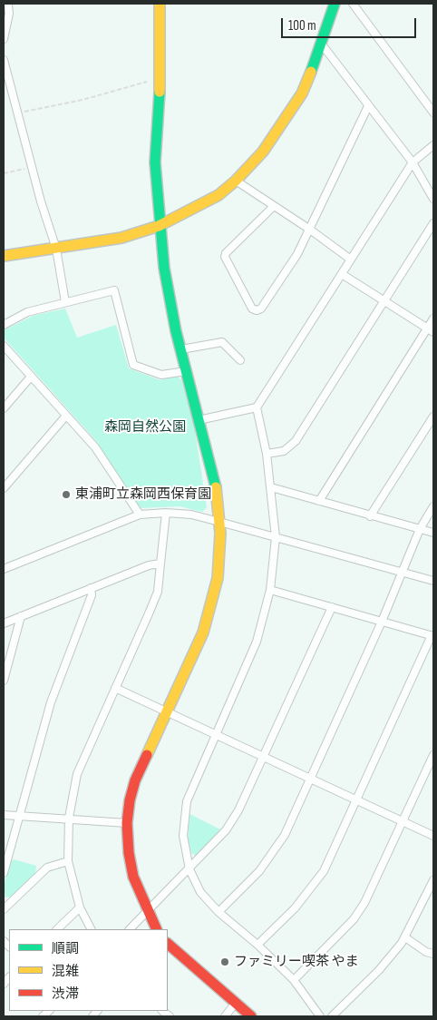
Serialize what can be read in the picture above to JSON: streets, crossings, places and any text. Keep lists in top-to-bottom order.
{
  "parks": ["森岡自然公園"],
  "places": ["東浦町立森岡西保育園", "ファミリー喫茶 やま"],
  "legend": ["順調", "混雑", "渋滞"],
  "scale_bar": "100 m"
}
